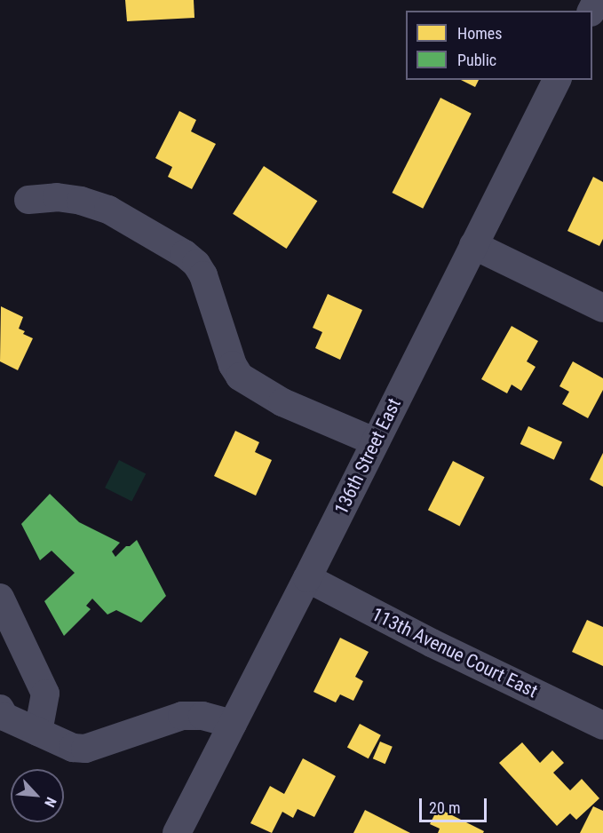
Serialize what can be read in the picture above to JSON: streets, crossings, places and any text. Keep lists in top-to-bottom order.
{
  "streets": {
    "street": ["136th Street East", "113th Avenue Court East"]
  },
  "crossings": [
    ["136th Street East", "113th Avenue Court East"]
  ],
  "legend": ["Homes", "Public"],
  "scale_bar": "20 m",
  "north": "bottom right"
}
